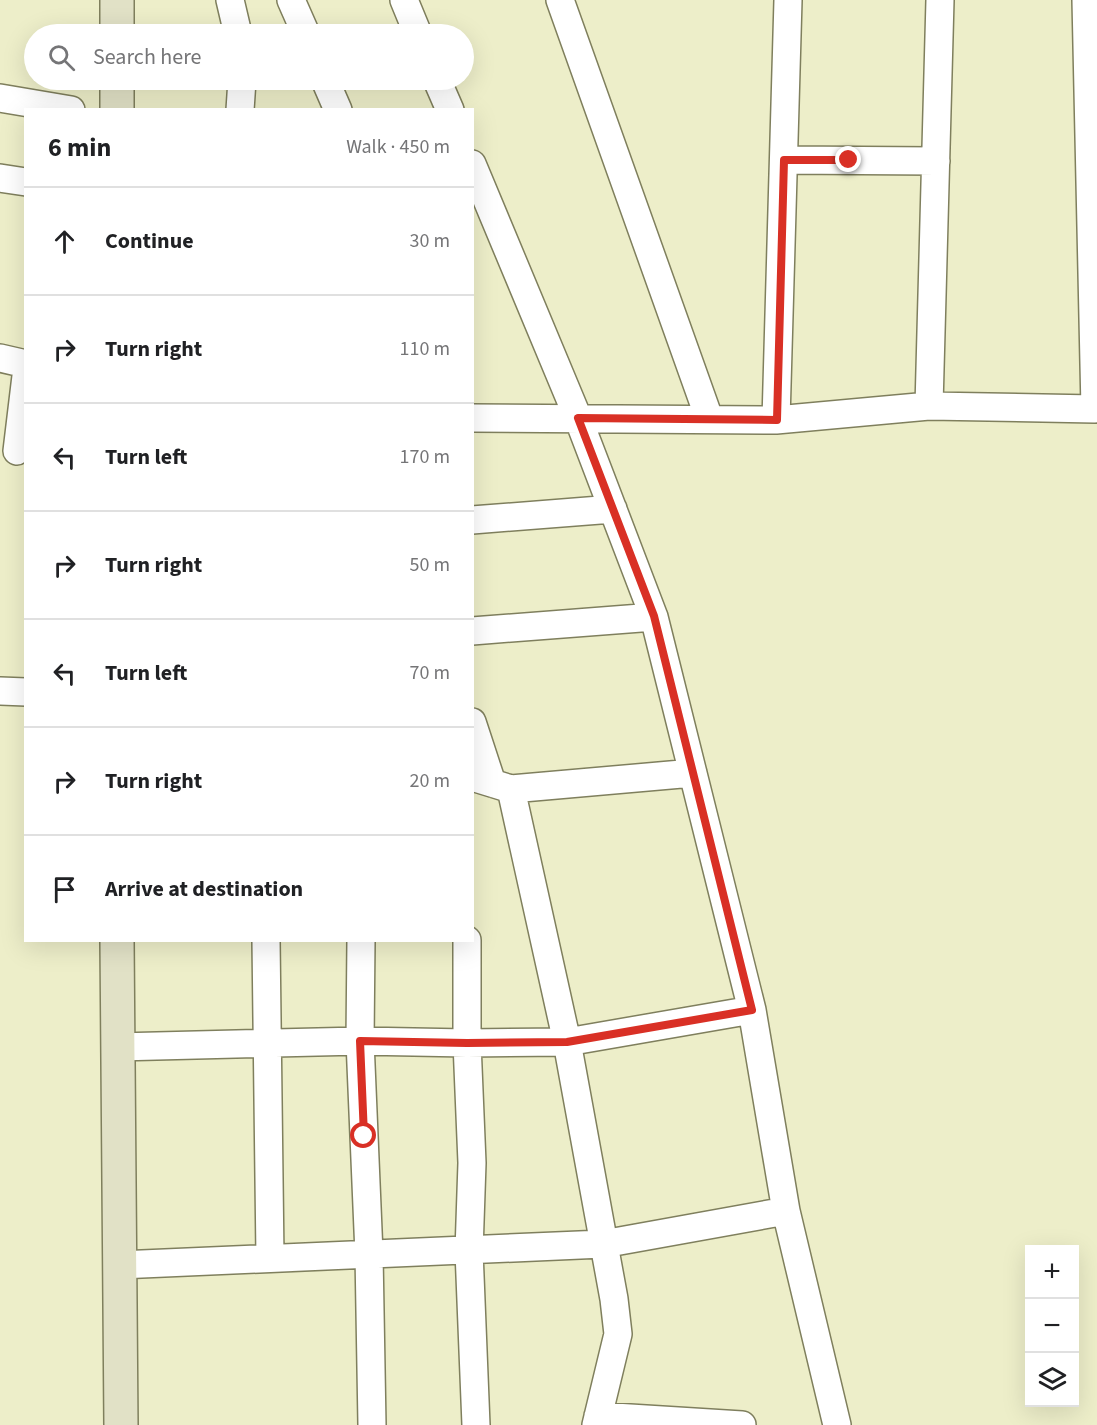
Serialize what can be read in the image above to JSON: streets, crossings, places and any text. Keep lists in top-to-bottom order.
{
  "page": {
    "search": "Search here",
    "heading": ["6 min", "Walk · 450 m"],
    "list": [
      ["Continue", "30 m"],
      ["Turn right", "110 m"],
      ["Turn left", "170 m"],
      ["Turn right", "50 m"],
      ["Turn left", "70 m"],
      ["Turn right", "20 m"],
      "Arrive at destination"
    ],
    "map_buttons": ["+", "−"]
  }
}
